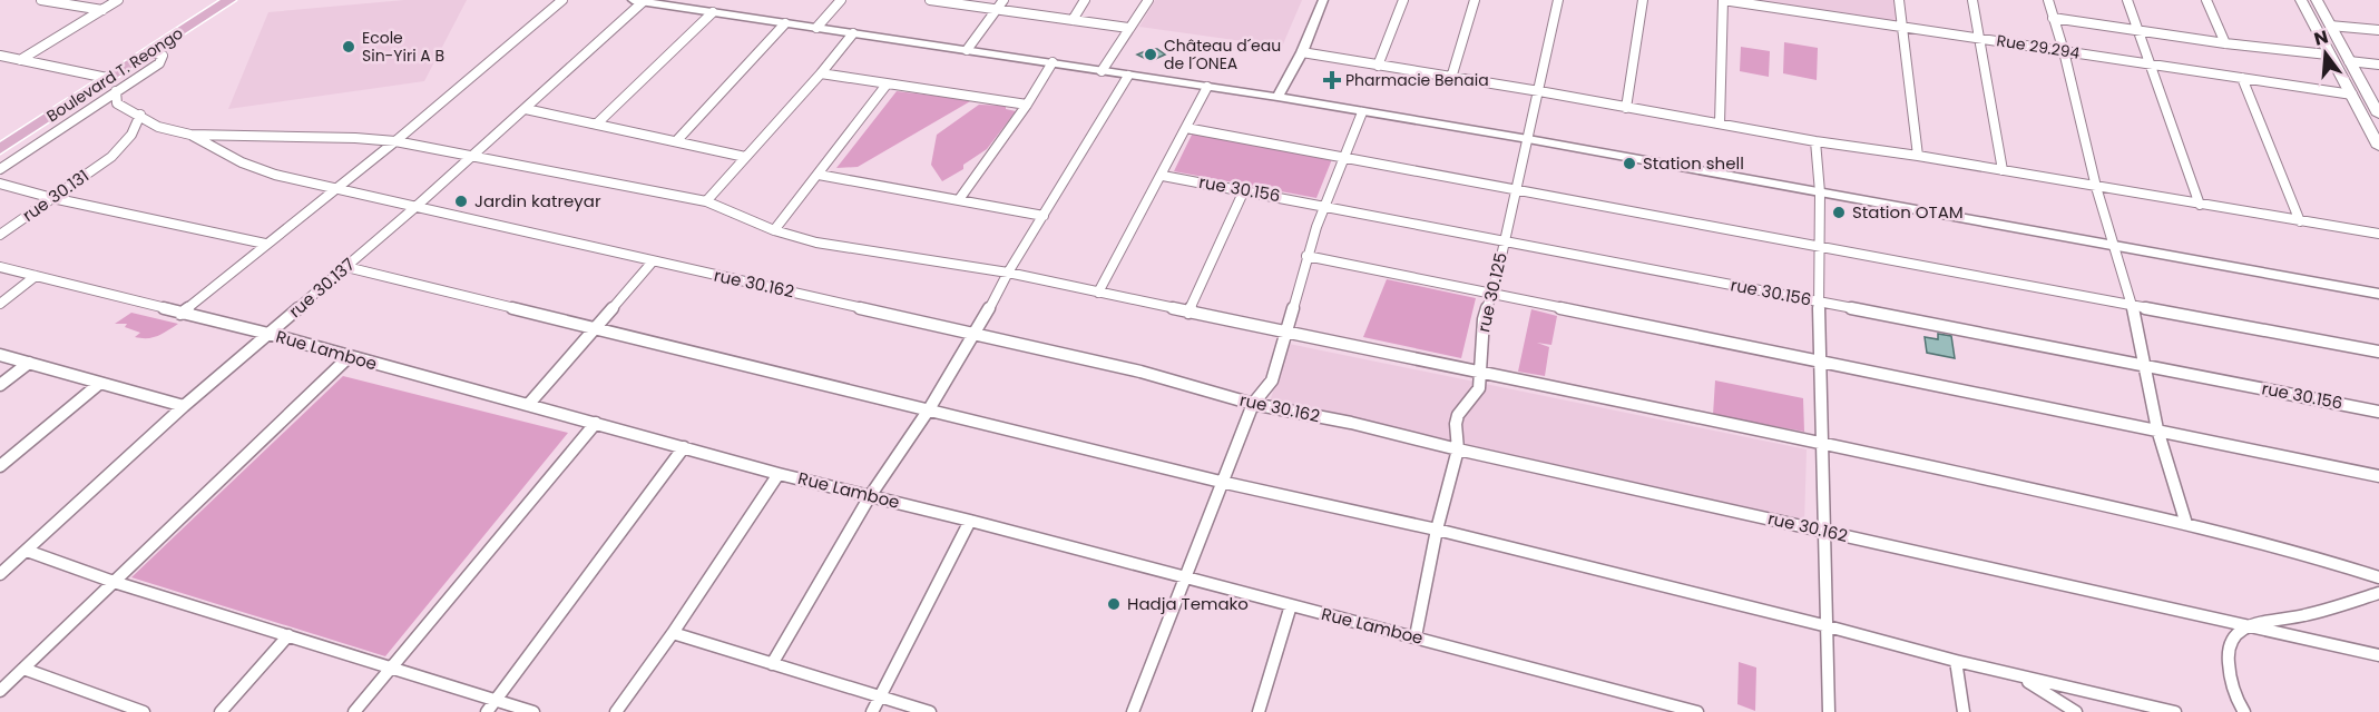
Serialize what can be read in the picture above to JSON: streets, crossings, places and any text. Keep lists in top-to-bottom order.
{
  "streets": {
    "main road": ["Boulevard T. Reongo"],
    "street": [
      "Rue 29.294",
      "rue 30.156",
      "rue 30.131",
      "rue 30.162",
      "rue 30.137",
      "rue 30.125",
      "Rue Lamboe"
    ]
  },
  "crossings": [
    ["rue 30.156", "rue 30.125"],
    ["rue 30.162", "rue 30.137"],
    ["rue 30.162", "rue 30.125"],
    ["rue 30.137", "Rue Lamboe"],
    ["rue 30.125", "Rue Lamboe"]
  ],
  "places": {
    "other": [
      "Ecole Sin-Yiri A B",
      "Château d´eau de l´ONEA",
      "Station shell",
      "Jardin katreyar",
      "Station OTAM",
      "Hadja Temako"
    ],
    "health": ["Pharmacie Benaia"]
  },
  "north": "top"
}
